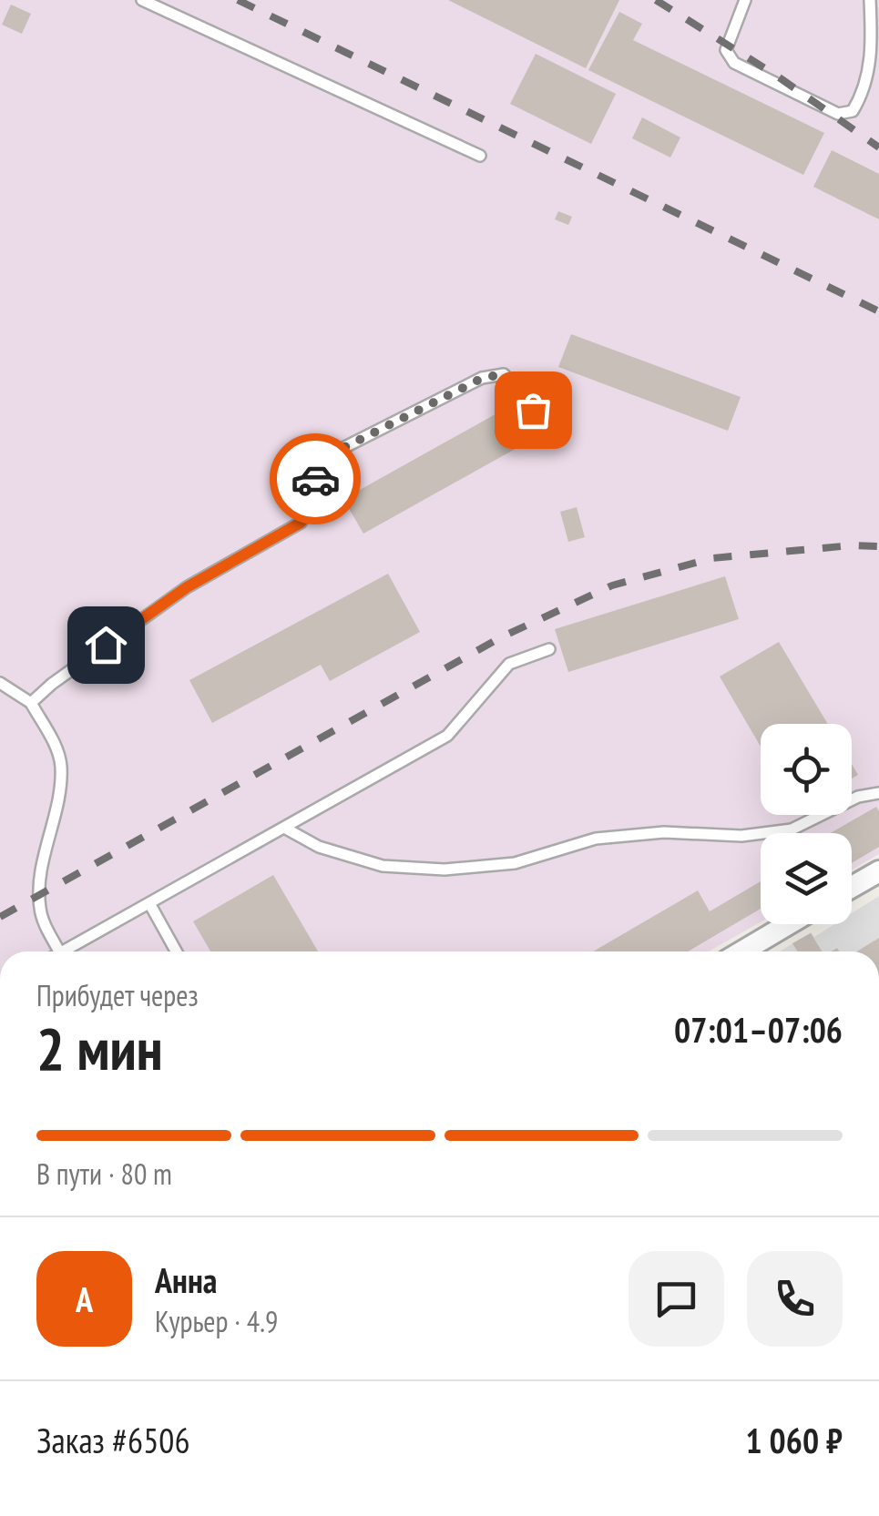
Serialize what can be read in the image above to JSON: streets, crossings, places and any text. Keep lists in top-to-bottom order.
{
  "page": {
    "heading": ["2 мин", "Прибудет через", "07:01–07:06"],
    "panel": [
      "Анна",
      "Курьер · 4.9",
      "Заказ #6506",
      "1 060 ₽"
    ],
    "bar": "В пути · 80 m",
    "round": "А"
  }
}
